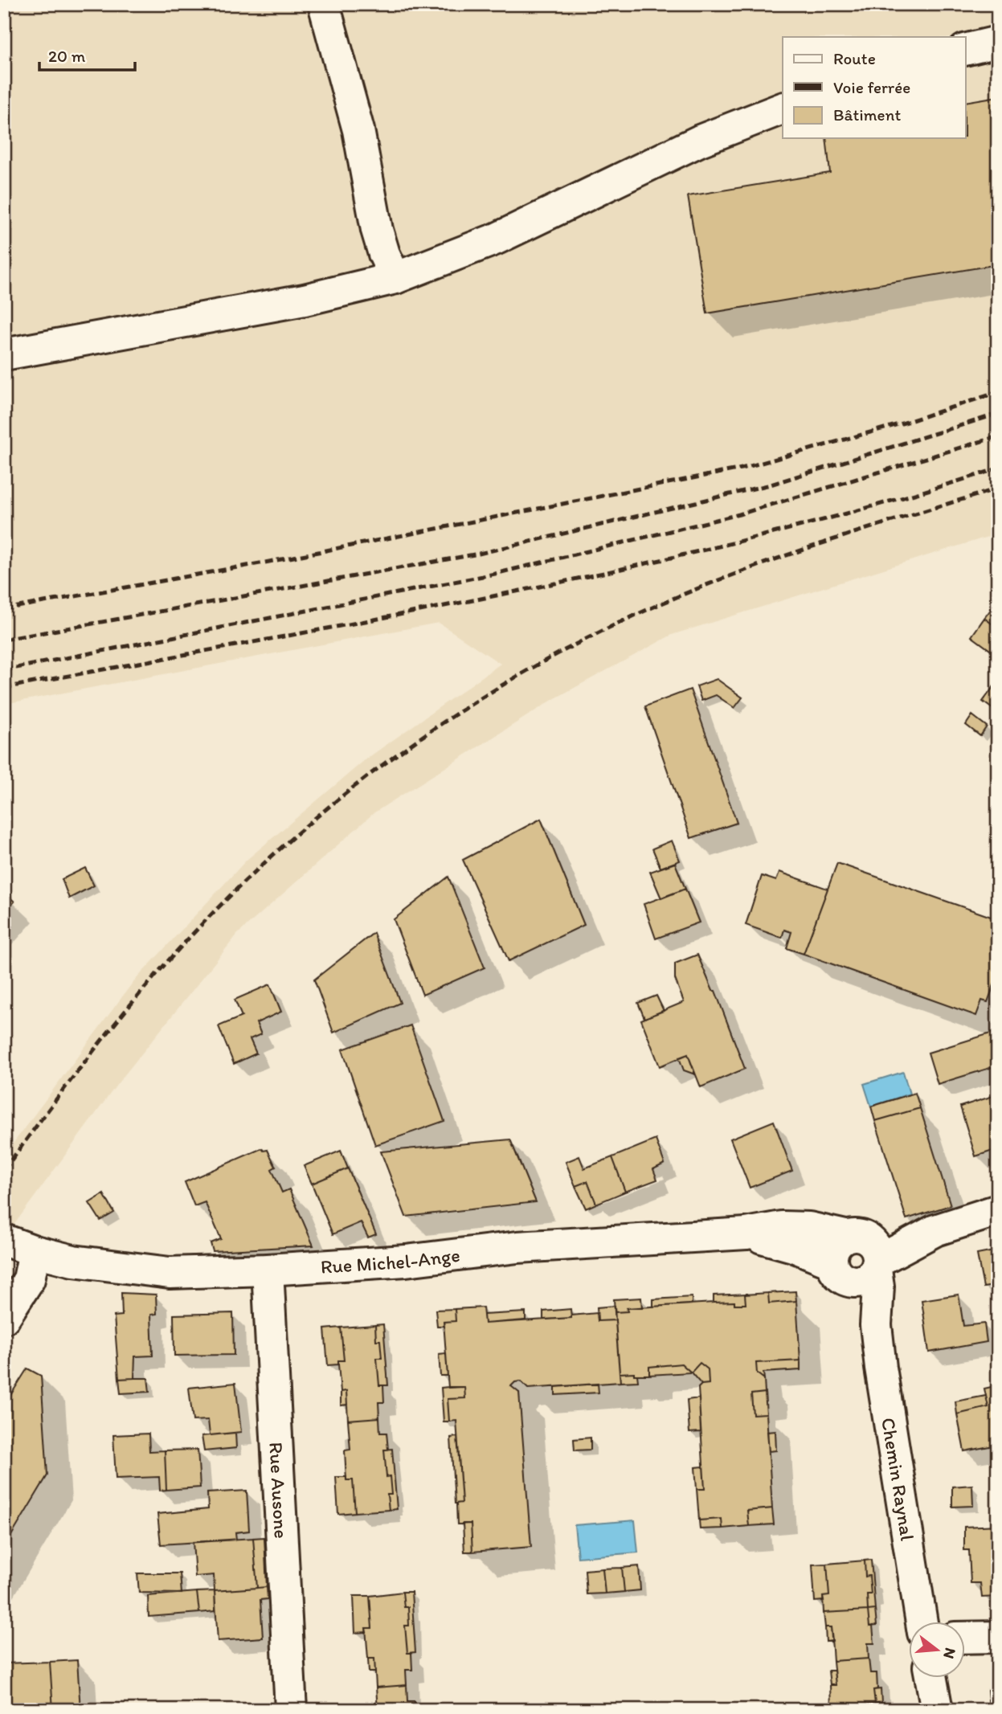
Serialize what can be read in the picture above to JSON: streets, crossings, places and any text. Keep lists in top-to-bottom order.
{
  "streets": {
    "street": ["Rue Michel-Ange", "Chemin Raynal", "Rue Ausone"]
  },
  "crossings": [
    ["Rue Michel-Ange", "Chemin Raynal"],
    ["Rue Michel-Ange", "Rue Ausone"]
  ],
  "legend": ["Route", "Voie ferrée", "Bâtiment"],
  "scale_bar": "20 m",
  "north": "right"
}
